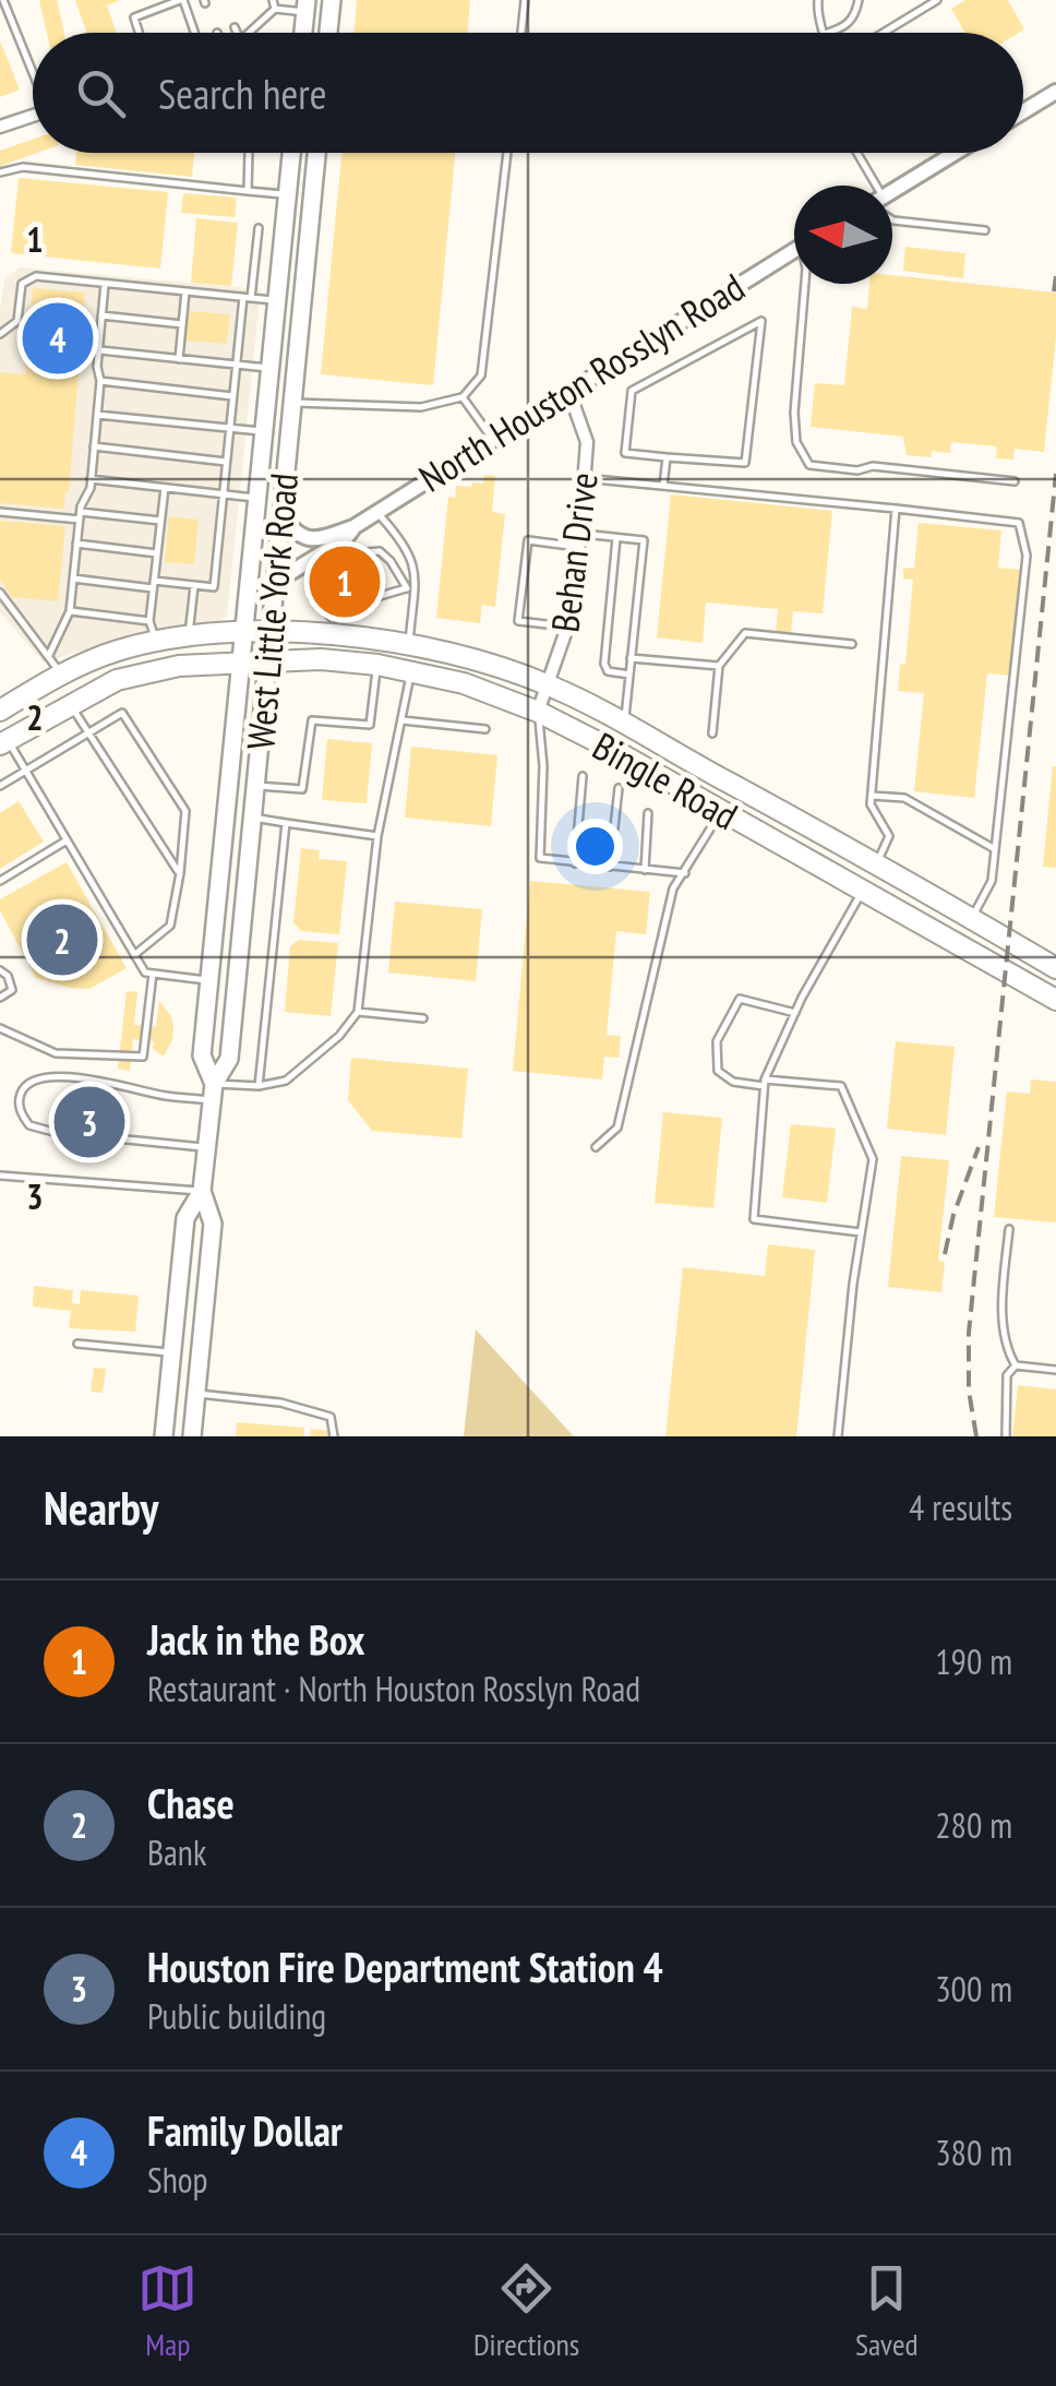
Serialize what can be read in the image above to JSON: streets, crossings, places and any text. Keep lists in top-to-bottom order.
{
  "streets": {
    "main road": ["West Little York Road", "Bingle Road"],
    "street": ["North Houston Rosslyn Road", "Behan Drive"]
  },
  "crossings": [
    ["North Houston Rosslyn Road", "Behan Drive"],
    ["North Houston Rosslyn Road", "West Little York Road"],
    ["Behan Drive", "Bingle Road"],
    ["West Little York Road", "Bingle Road"]
  ],
  "north": "left",
  "page": {
    "search": "Search here",
    "pins": [
      "4",
      "1",
      "2",
      "3"
    ],
    "heading": ["Nearby", "4 results"],
    "list": [
      {
        "mark": "1",
        "name": "Jack in the Box",
        "note": "Restaurant · North Houston Rosslyn Road",
        "value": "190 m"
      },
      {
        "mark": "2",
        "name": "Chase",
        "note": "Bank",
        "value": "280 m"
      },
      {
        "mark": "3",
        "name": "Houston Fire Department Station 4",
        "note": "Public building",
        "value": "300 m"
      },
      {
        "mark": "4",
        "name": "Family Dollar",
        "note": "Shop",
        "value": "380 m"
      }
    ],
    "nav": ["Map", "Directions", "Saved"]
  },
  "grid": {
    "rows": ["1", "2", "3"]
  }
}
